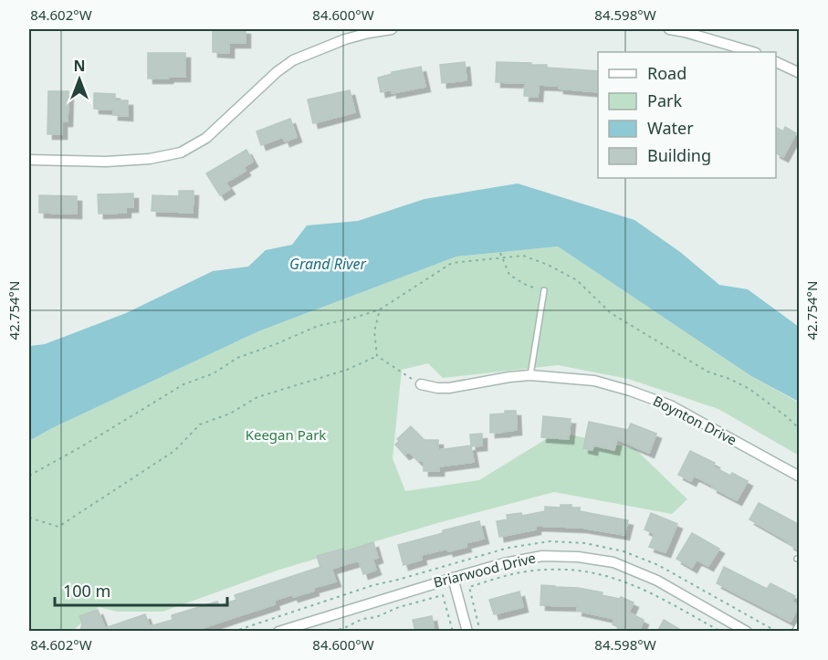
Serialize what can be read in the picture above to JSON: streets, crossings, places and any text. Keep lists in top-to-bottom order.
{
  "streets": {
    "street": ["Boynton Drive", "Briarwood Drive"]
  },
  "water": ["Grand River"],
  "parks": ["Keegan Park"],
  "legend": [
    "Road",
    "Park",
    "Water",
    "Building"
  ],
  "scale_bar": "100 m",
  "north": "top",
  "coordinates": [
    "84.602°W",
    "84.600°W",
    "84.598°W",
    "42.754°N"
  ]
}
